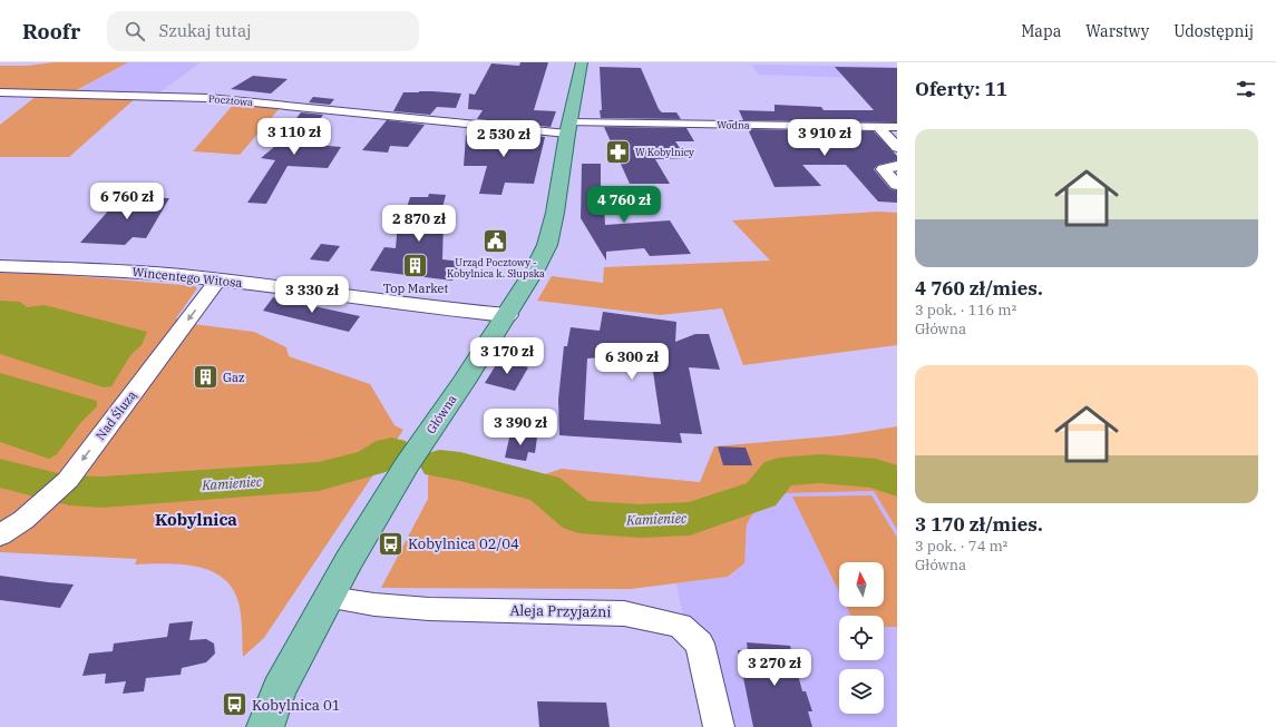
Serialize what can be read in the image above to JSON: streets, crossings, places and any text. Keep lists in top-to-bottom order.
{
  "streets": {
    "main road": ["Główna"],
    "street": [
      "Pocztowa",
      "Wodna",
      "Wincentego Witosa",
      "Nad Śluzą",
      "Aleja Przyjaźni"
    ]
  },
  "crossings": [
    ["Pocztowa", "Wodna"],
    ["Pocztowa", "Główna"],
    ["Wodna", "Główna"],
    ["Wincentego Witosa", "Główna"],
    ["Wincentego Witosa", "Nad Śluzą"],
    ["Główna", "Aleja Przyjaźni"]
  ],
  "one_way": ["Nad Śluzą"],
  "districts": ["Kobylnica"],
  "water": ["Kamieniec"],
  "places": {
    "pharmacy": ["W Kobylnicy"],
    "public building": ["Urząd Pocztowy - Kobylnica k. Słupska"],
    "building": ["Top Market", "Gaz"],
    "bus stop": ["Kobylnica 02/04", "Kobylnica 01"]
  },
  "north": "top",
  "page": {
    "header": "Roofr",
    "search": "Szukaj tutaj",
    "nav": ["Mapa", "Warstwy", "Udostępnij"],
    "heading": "Oferty: 11",
    "list": [
      {
        "name": "4 760 zł/mies.",
        "note": "3 pok. · 116 m² · Główna"
      },
      {
        "name": "3 170 zł/mies.",
        "note": "3 pok. · 74 m² · Główna"
      }
    ],
    "price": [
      "3 110 zł",
      "3 910 zł",
      "2 530 zł",
      "6 760 zł",
      "4 760 zł",
      "2 870 zł",
      "3 330 zł",
      "3 170 zł",
      "6 300 zł",
      "3 390 zł",
      "3 270 zł"
    ]
  }
}
